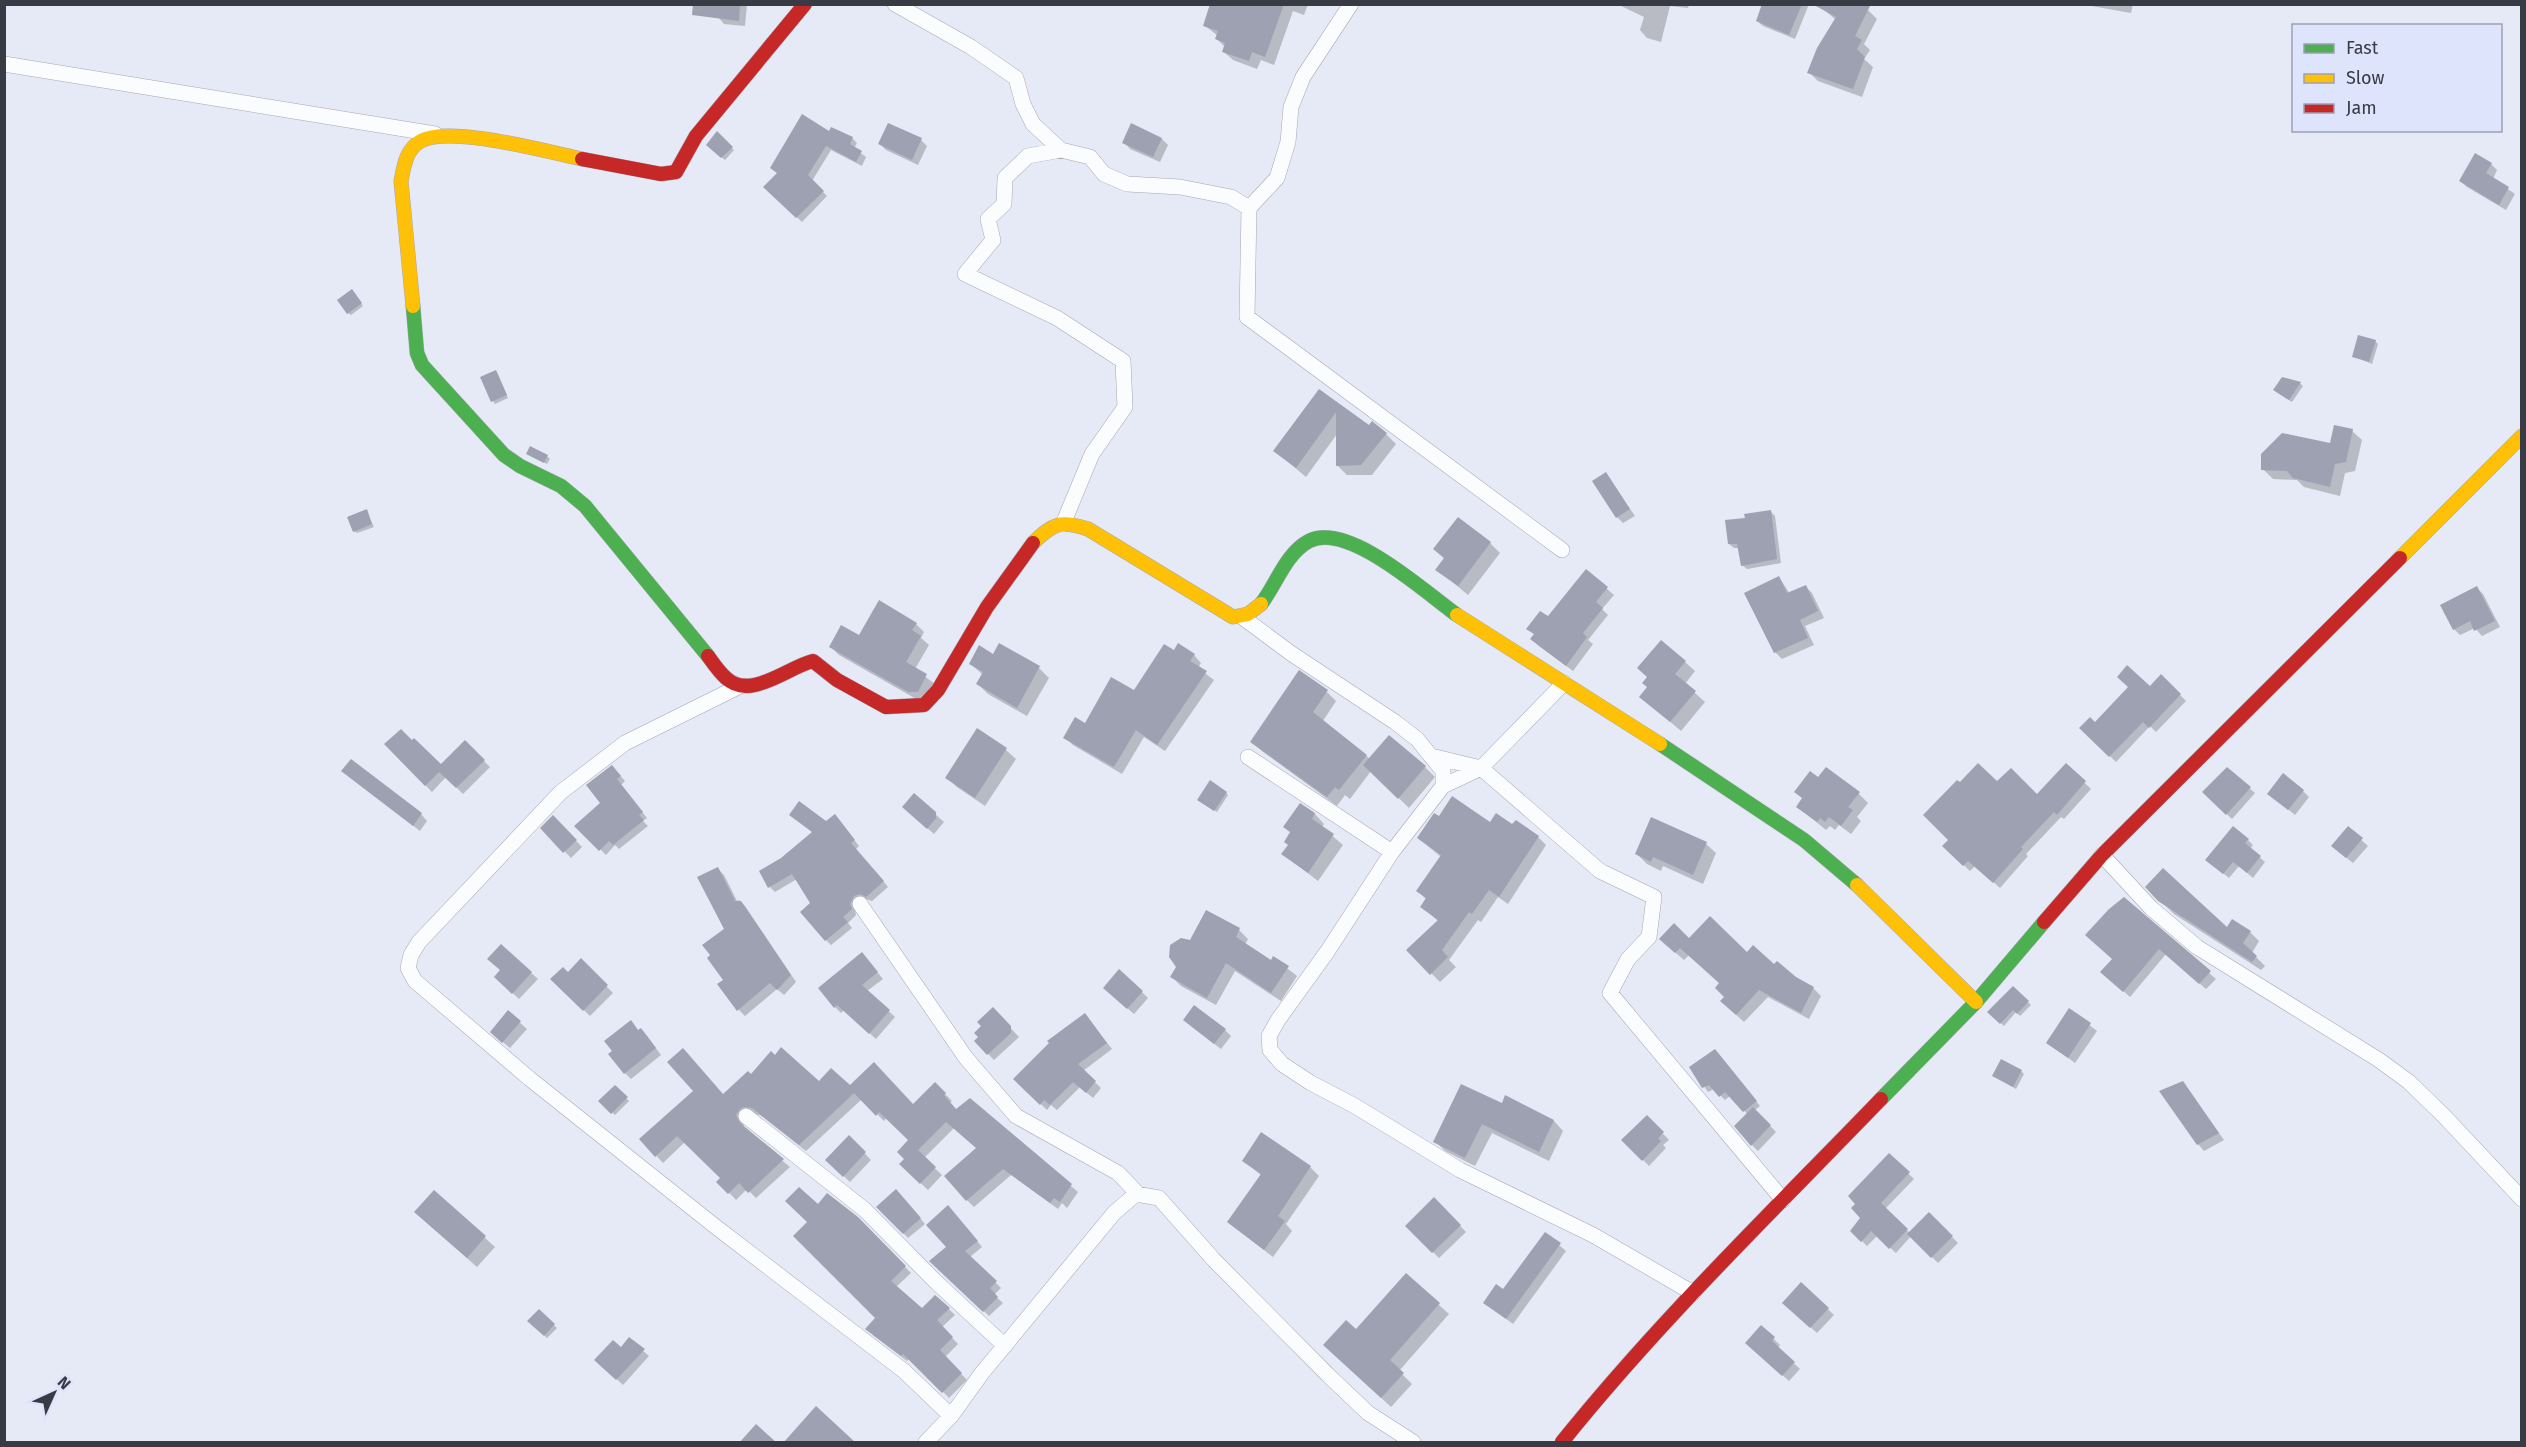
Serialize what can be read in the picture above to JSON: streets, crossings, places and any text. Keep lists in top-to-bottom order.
{
  "legend": ["Fast", "Slow", "Jam"],
  "north": "top right"
}
